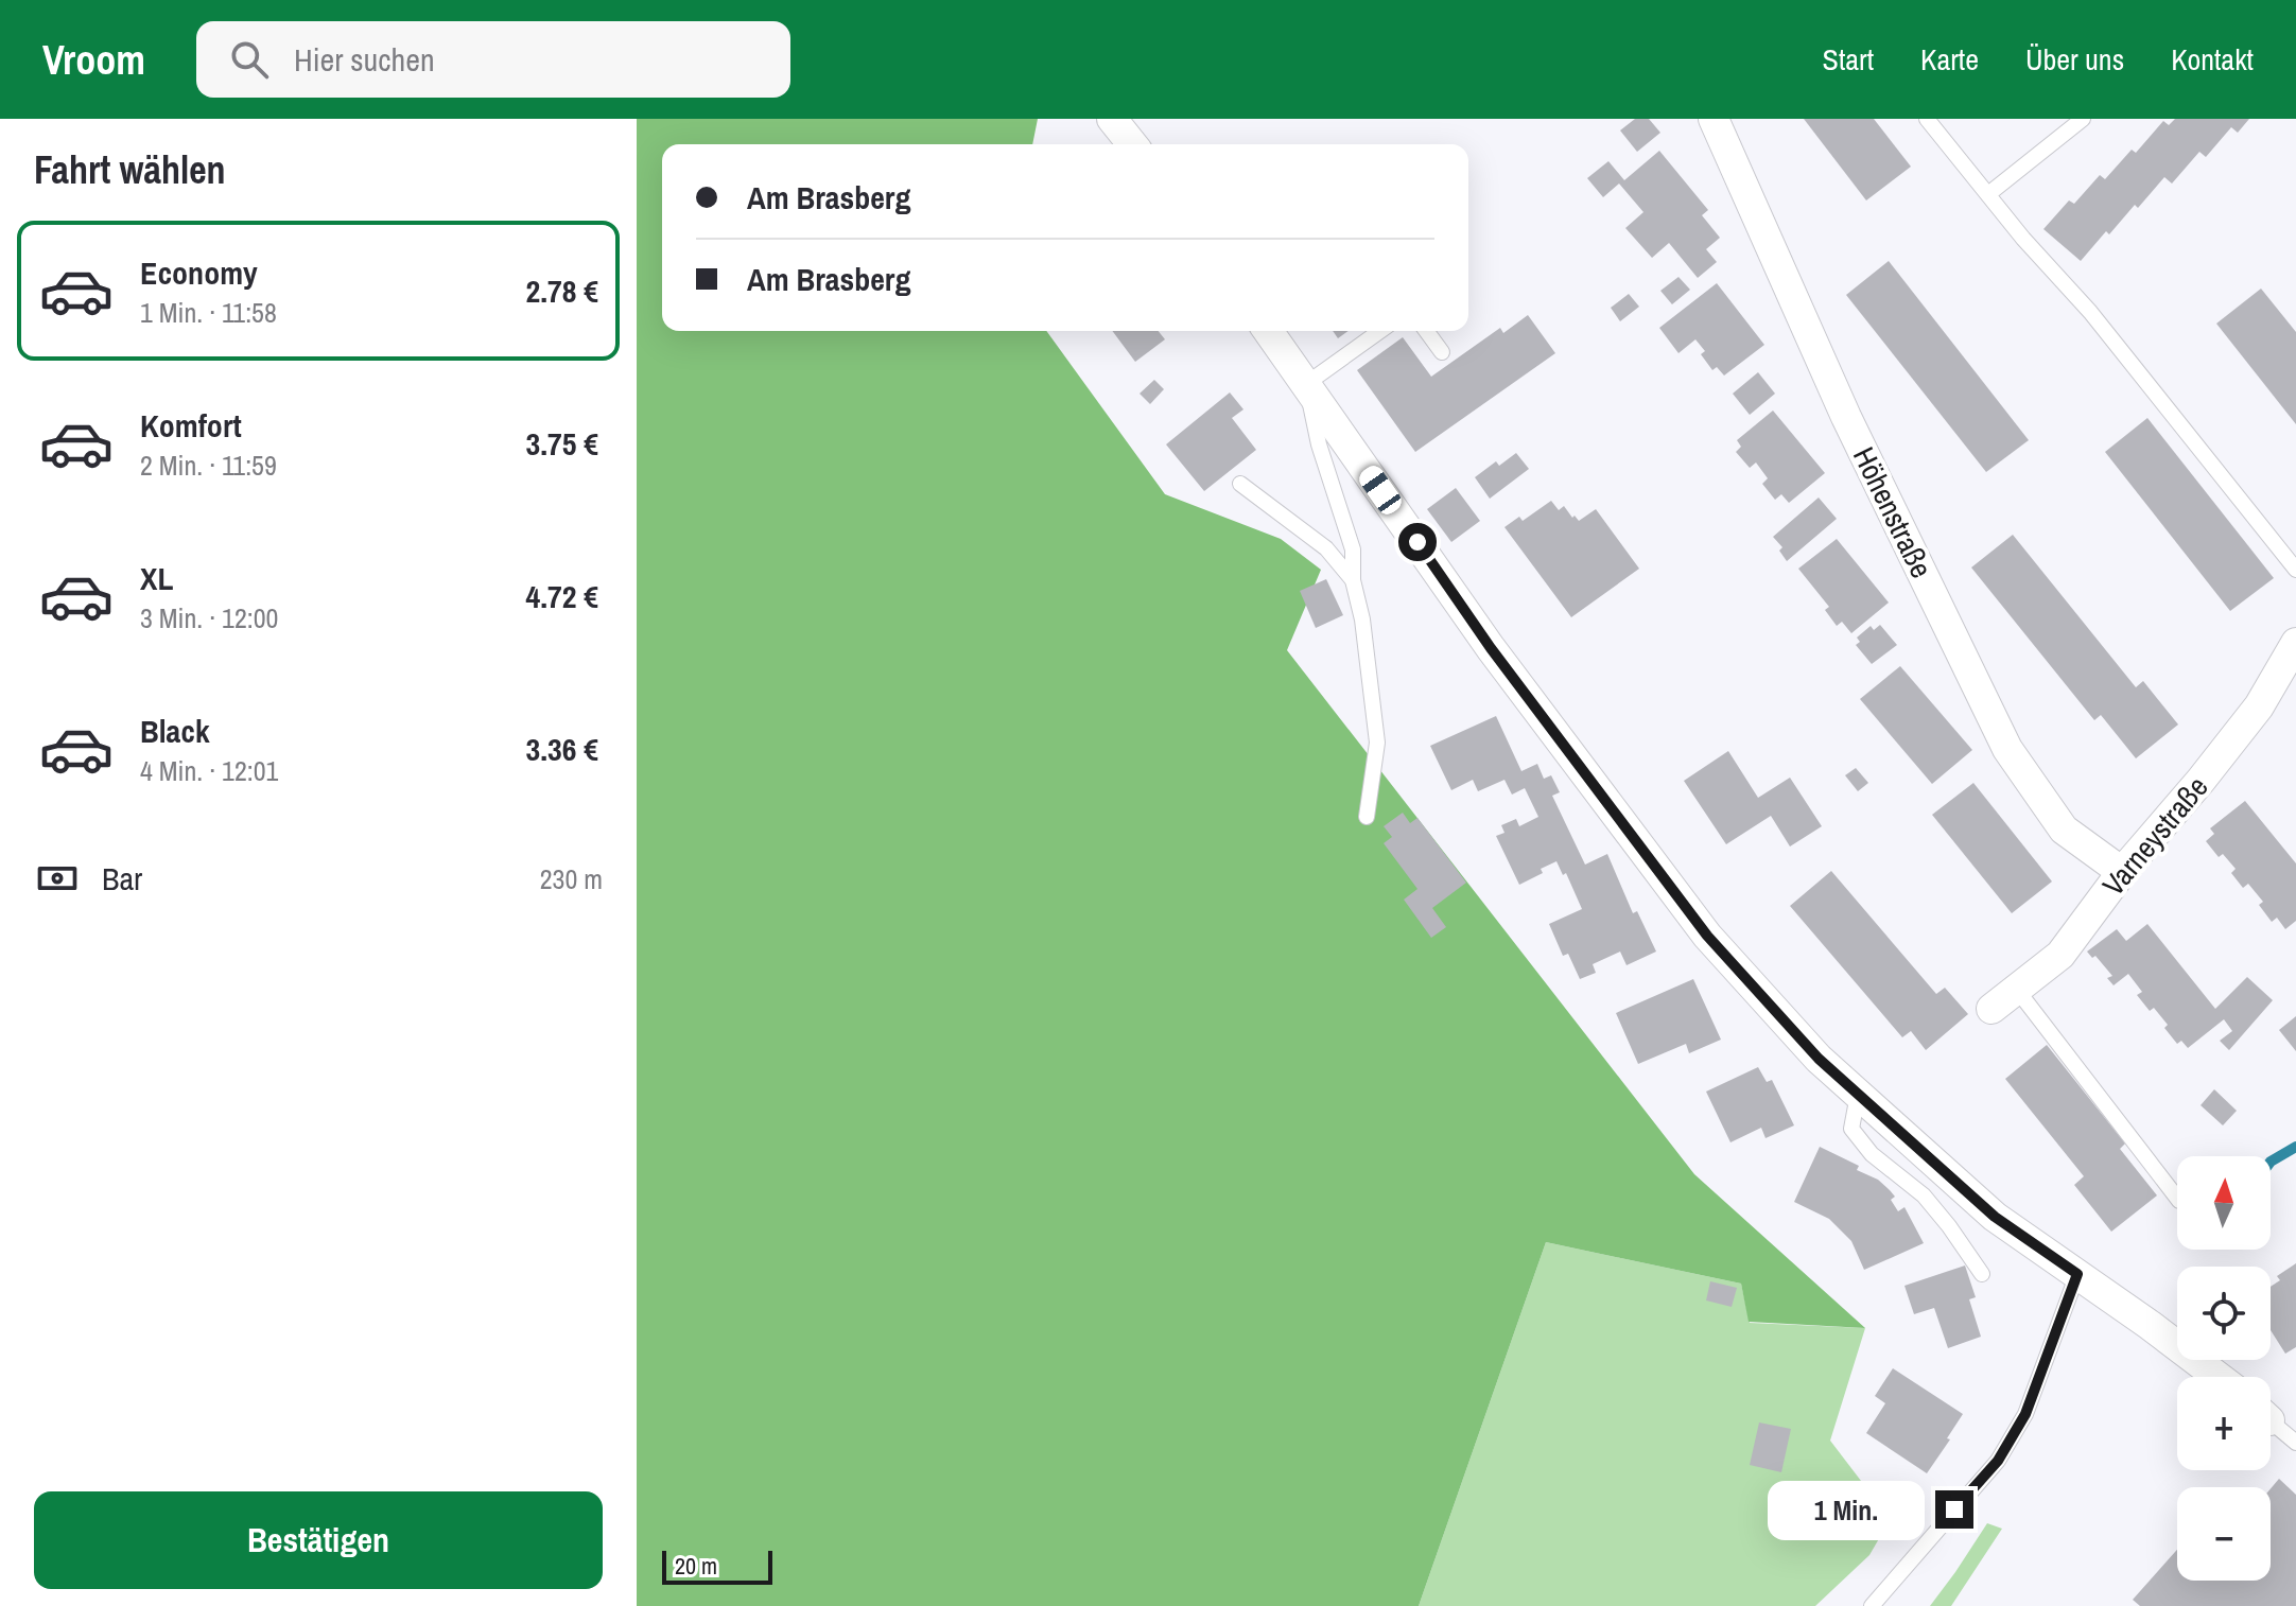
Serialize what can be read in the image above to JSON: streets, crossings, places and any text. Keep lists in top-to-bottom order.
{
  "streets": {
    "street": ["Höhenstraße", "Varneystraße"]
  },
  "crossings": [
    ["Höhenstraße", "Varneystraße"]
  ],
  "scale_bar": "20 m",
  "north": "top",
  "page": {
    "header": "Vroom",
    "search": "Hier suchen",
    "nav": [
      "Start",
      "Karte",
      "Über uns",
      "Kontakt"
    ],
    "heading": "Fahrt wählen",
    "banner": ["Am Brasberg", "Am Brasberg"],
    "list": [
      {
        "name": "Economy",
        "note": "1 Min. · 11:58",
        "value": "2.78 €"
      },
      {
        "name": "Komfort",
        "note": "2 Min. · 11:59",
        "value": "3.75 €"
      },
      {
        "name": "XL",
        "note": "3 Min. · 12:00",
        "value": "4.72 €"
      },
      {
        "name": "Black",
        "note": "4 Min. · 12:01",
        "value": "3.36 €"
      }
    ],
    "pay": ["Bar", "230 m"],
    "map_buttons": ["+", "−"],
    "buttons": "Bestätigen",
    "bubble": "1 Min.",
    "scale": "20 m"
  }
}
